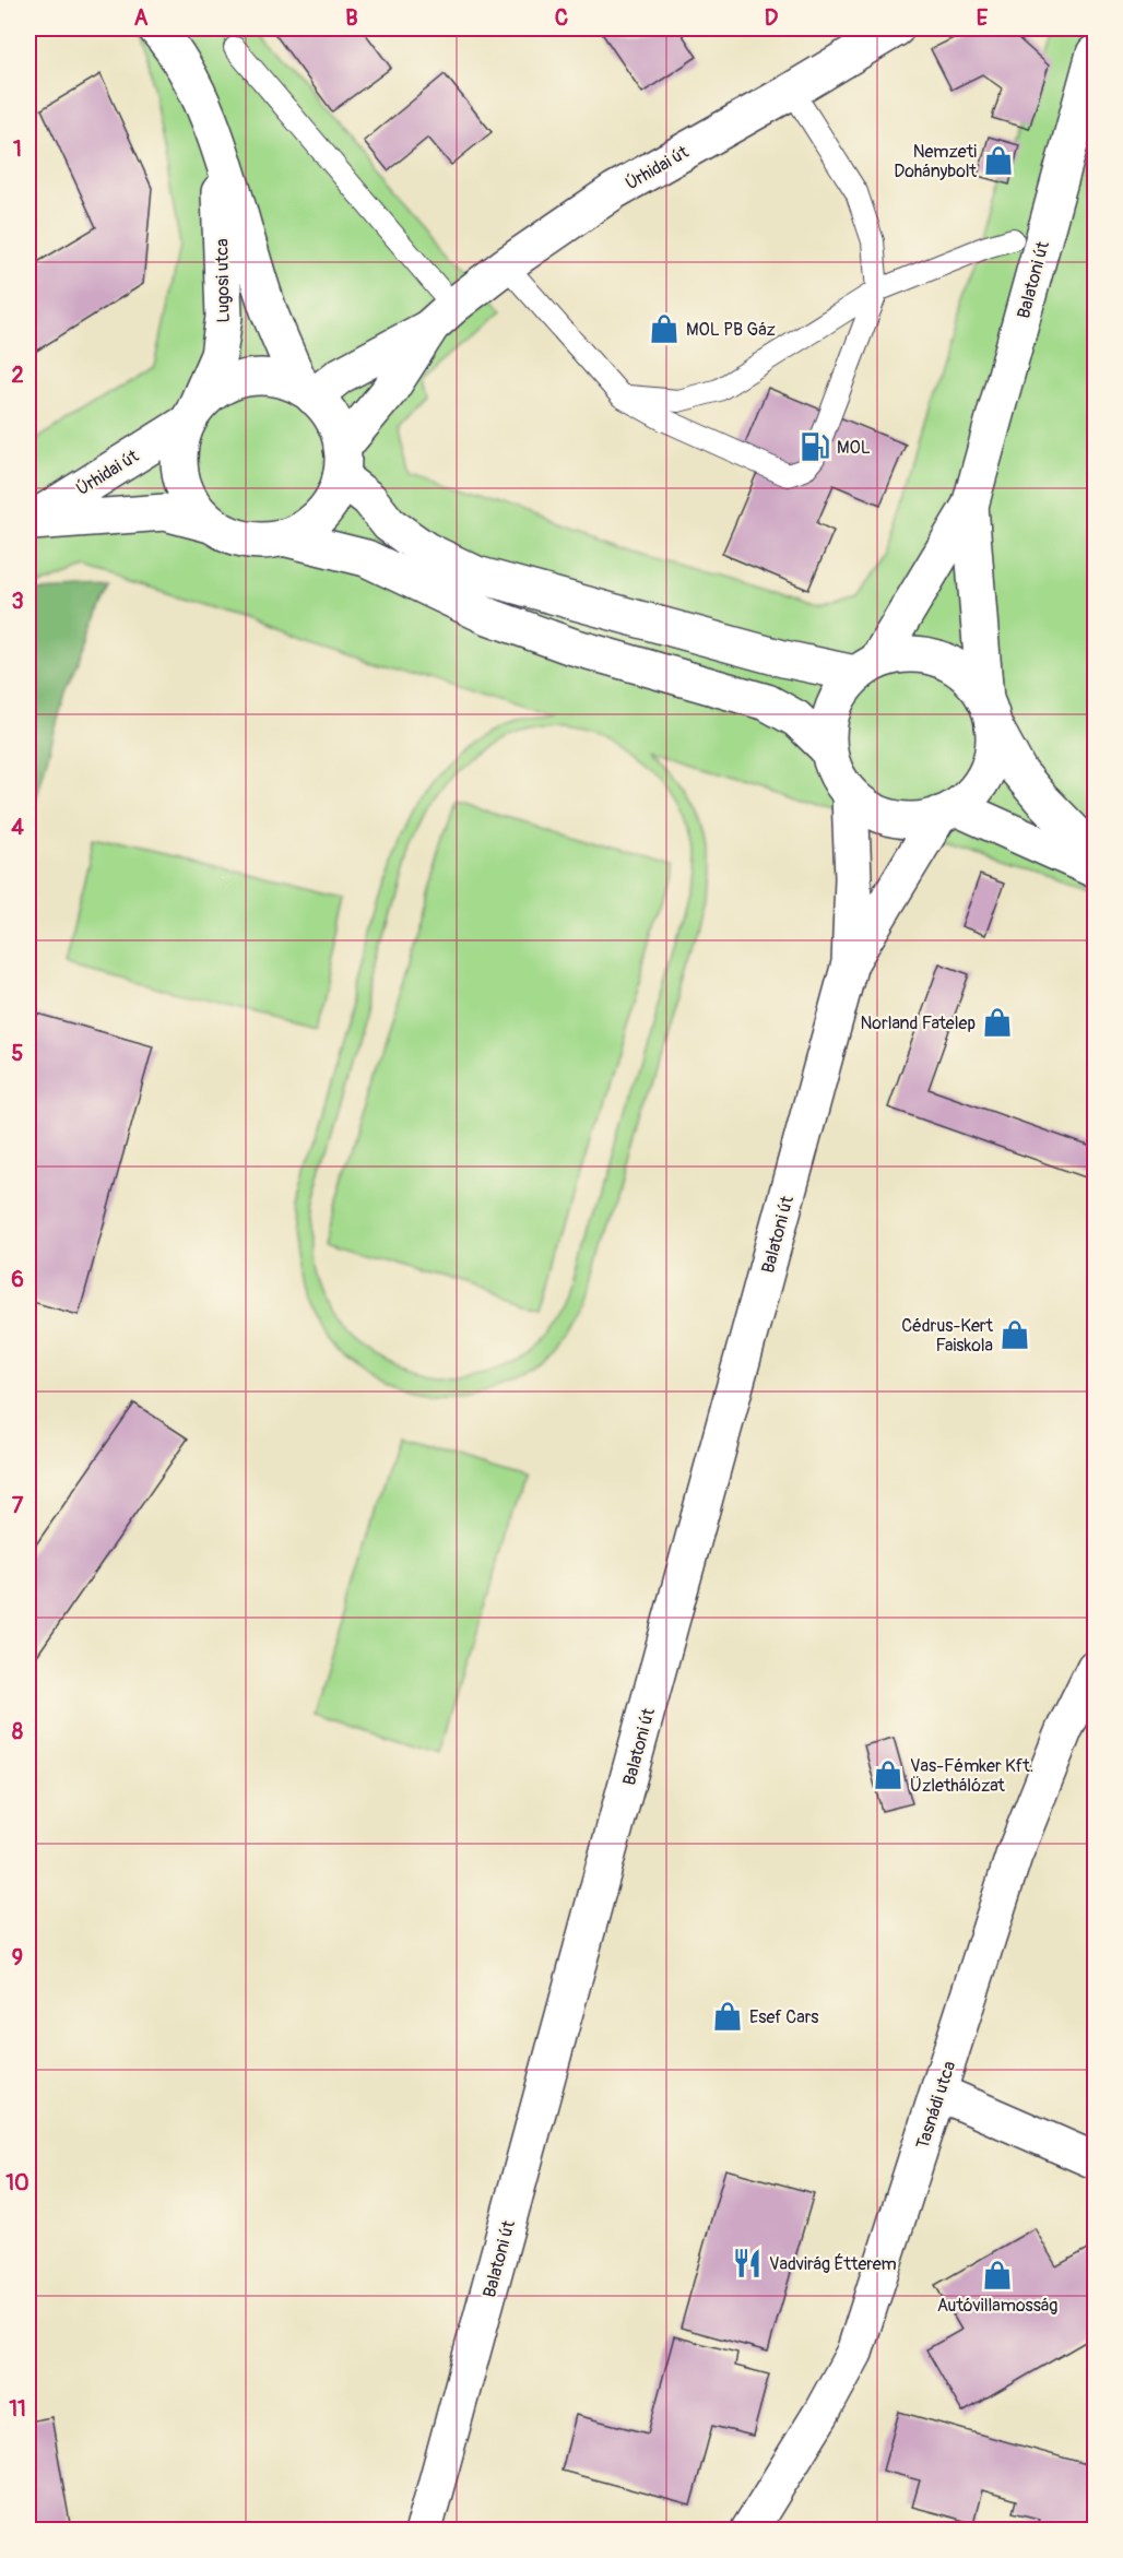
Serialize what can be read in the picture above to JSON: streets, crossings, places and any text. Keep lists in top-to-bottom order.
{
  "streets": {
    "main road": [
      "Úrhidai út",
      "Balatoni út",
      "Lugosi utca",
      "Tasnádi utca"
    ]
  },
  "crossings": [
    ["Úrhidai út", "Lugosi utca"]
  ],
  "places": {
    "shop": [
      "Nemzeti Dohánybolt",
      "MOL PB Gáz",
      "Norland Fatelep",
      "Cédrus-Kert Faiskola",
      "Vas-Fémker Kft. Üzlethálózat",
      "Esef Cars",
      "Autóvillamosság"
    ],
    "fuel station": ["MOL"],
    "restaurant": ["Vadvirág Étterem"]
  },
  "grid": {
    "columns": [
      "A",
      "B",
      "C",
      "D",
      "E"
    ],
    "rows": [
      "1",
      "2",
      "3",
      "4",
      "5",
      "6",
      "7",
      "8",
      "9",
      "10",
      "11"
    ]
  }
}
